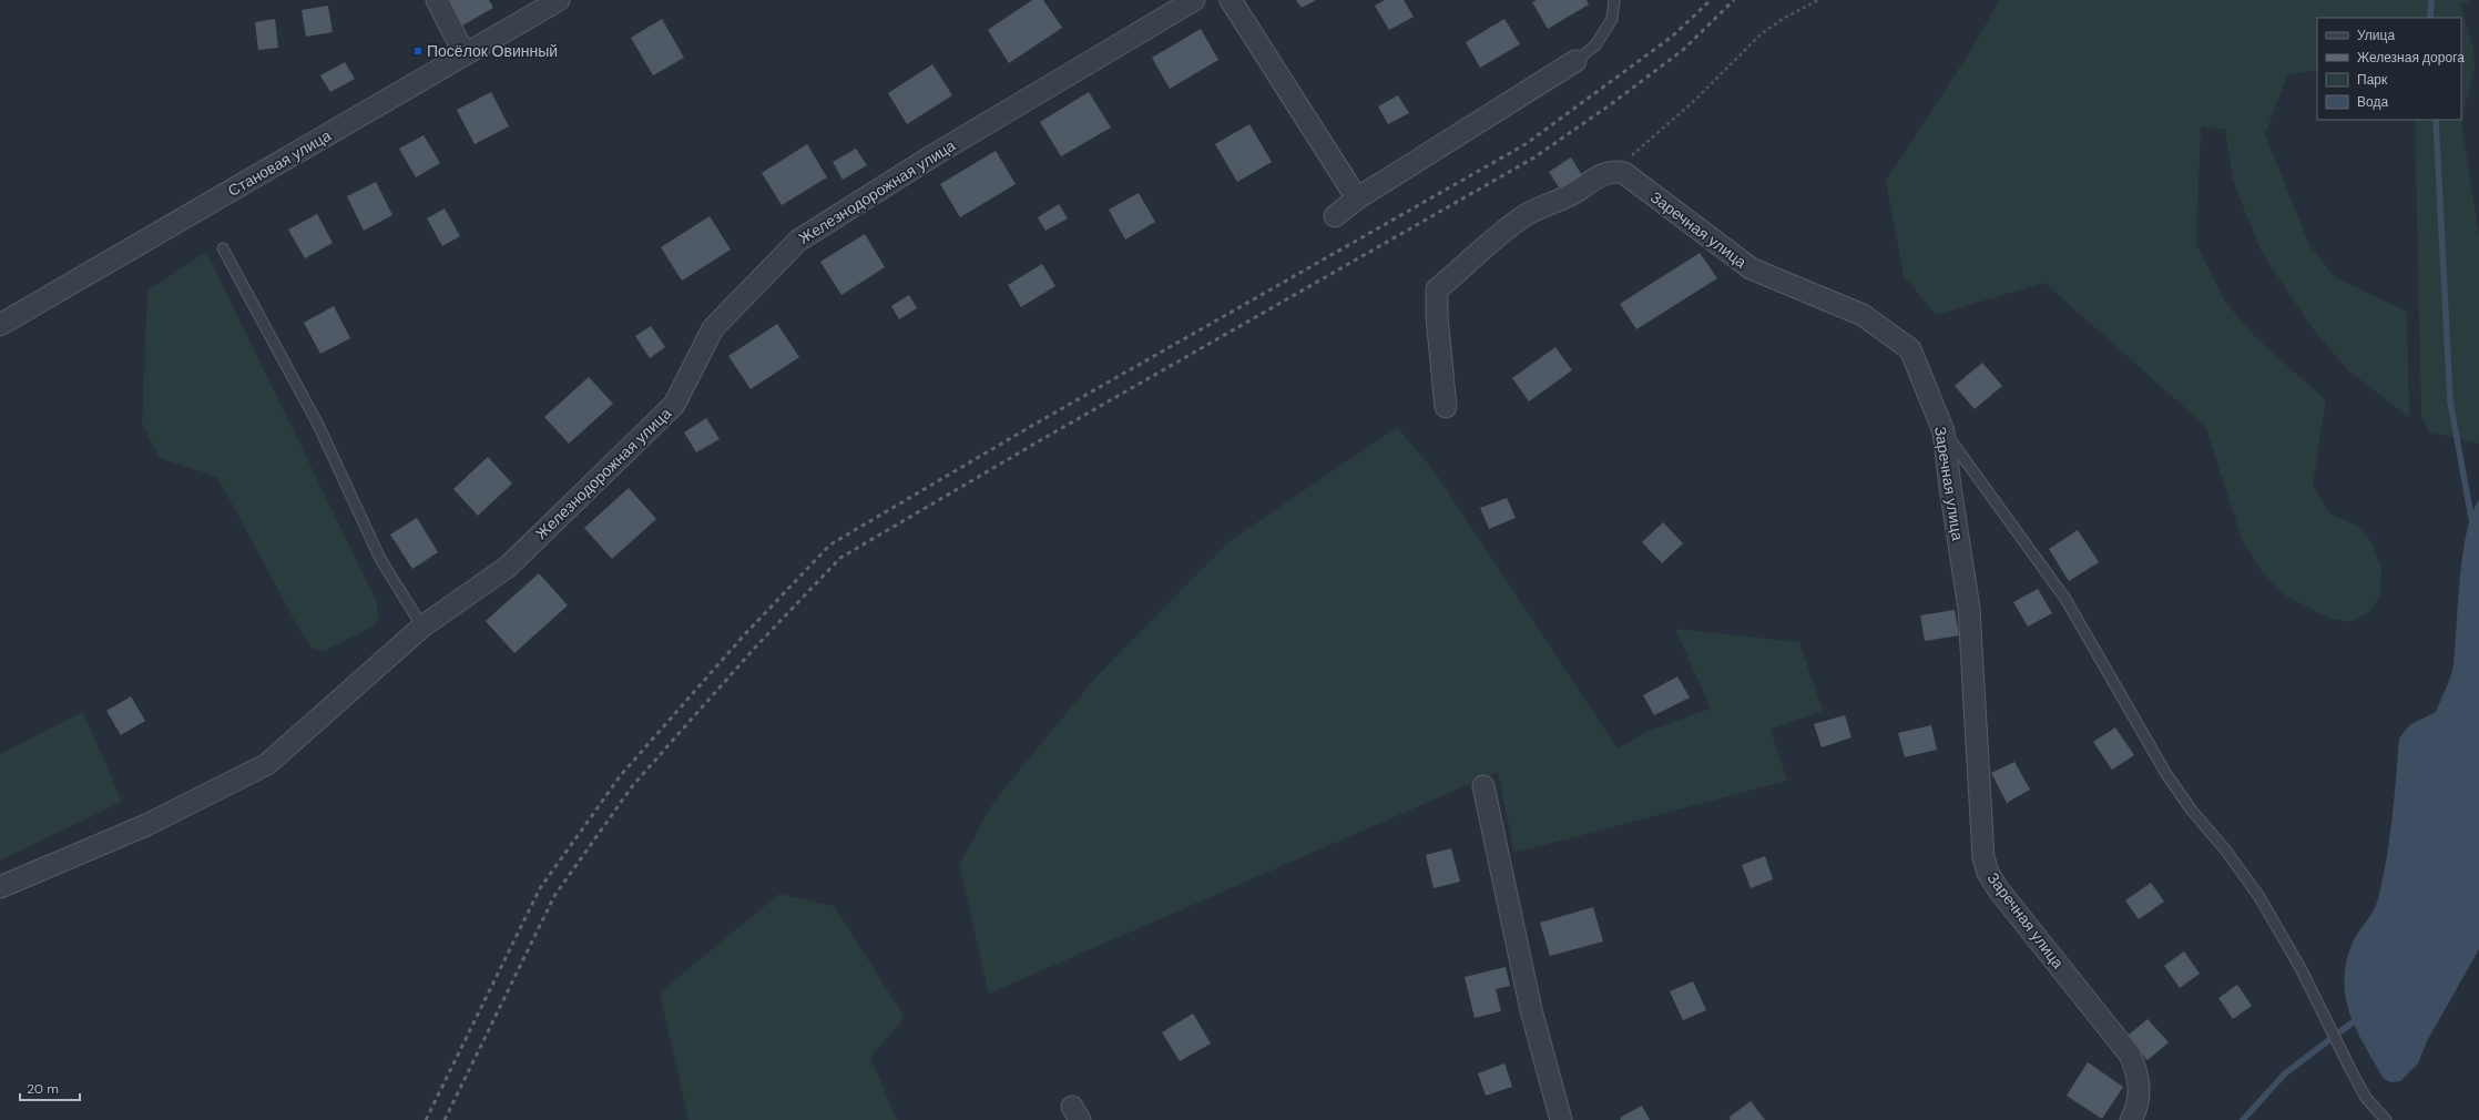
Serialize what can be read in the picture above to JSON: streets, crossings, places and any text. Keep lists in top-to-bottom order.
{
  "streets": {
    "street": ["Становая улица", "Железнодорожная улица", "Заречная улица"]
  },
  "places": {
    "transit": ["Посёлок Овинный"]
  },
  "legend": [
    "Улица",
    "Железная дорога",
    "Парк",
    "Вода"
  ],
  "scale_bar": "20 m"
}
